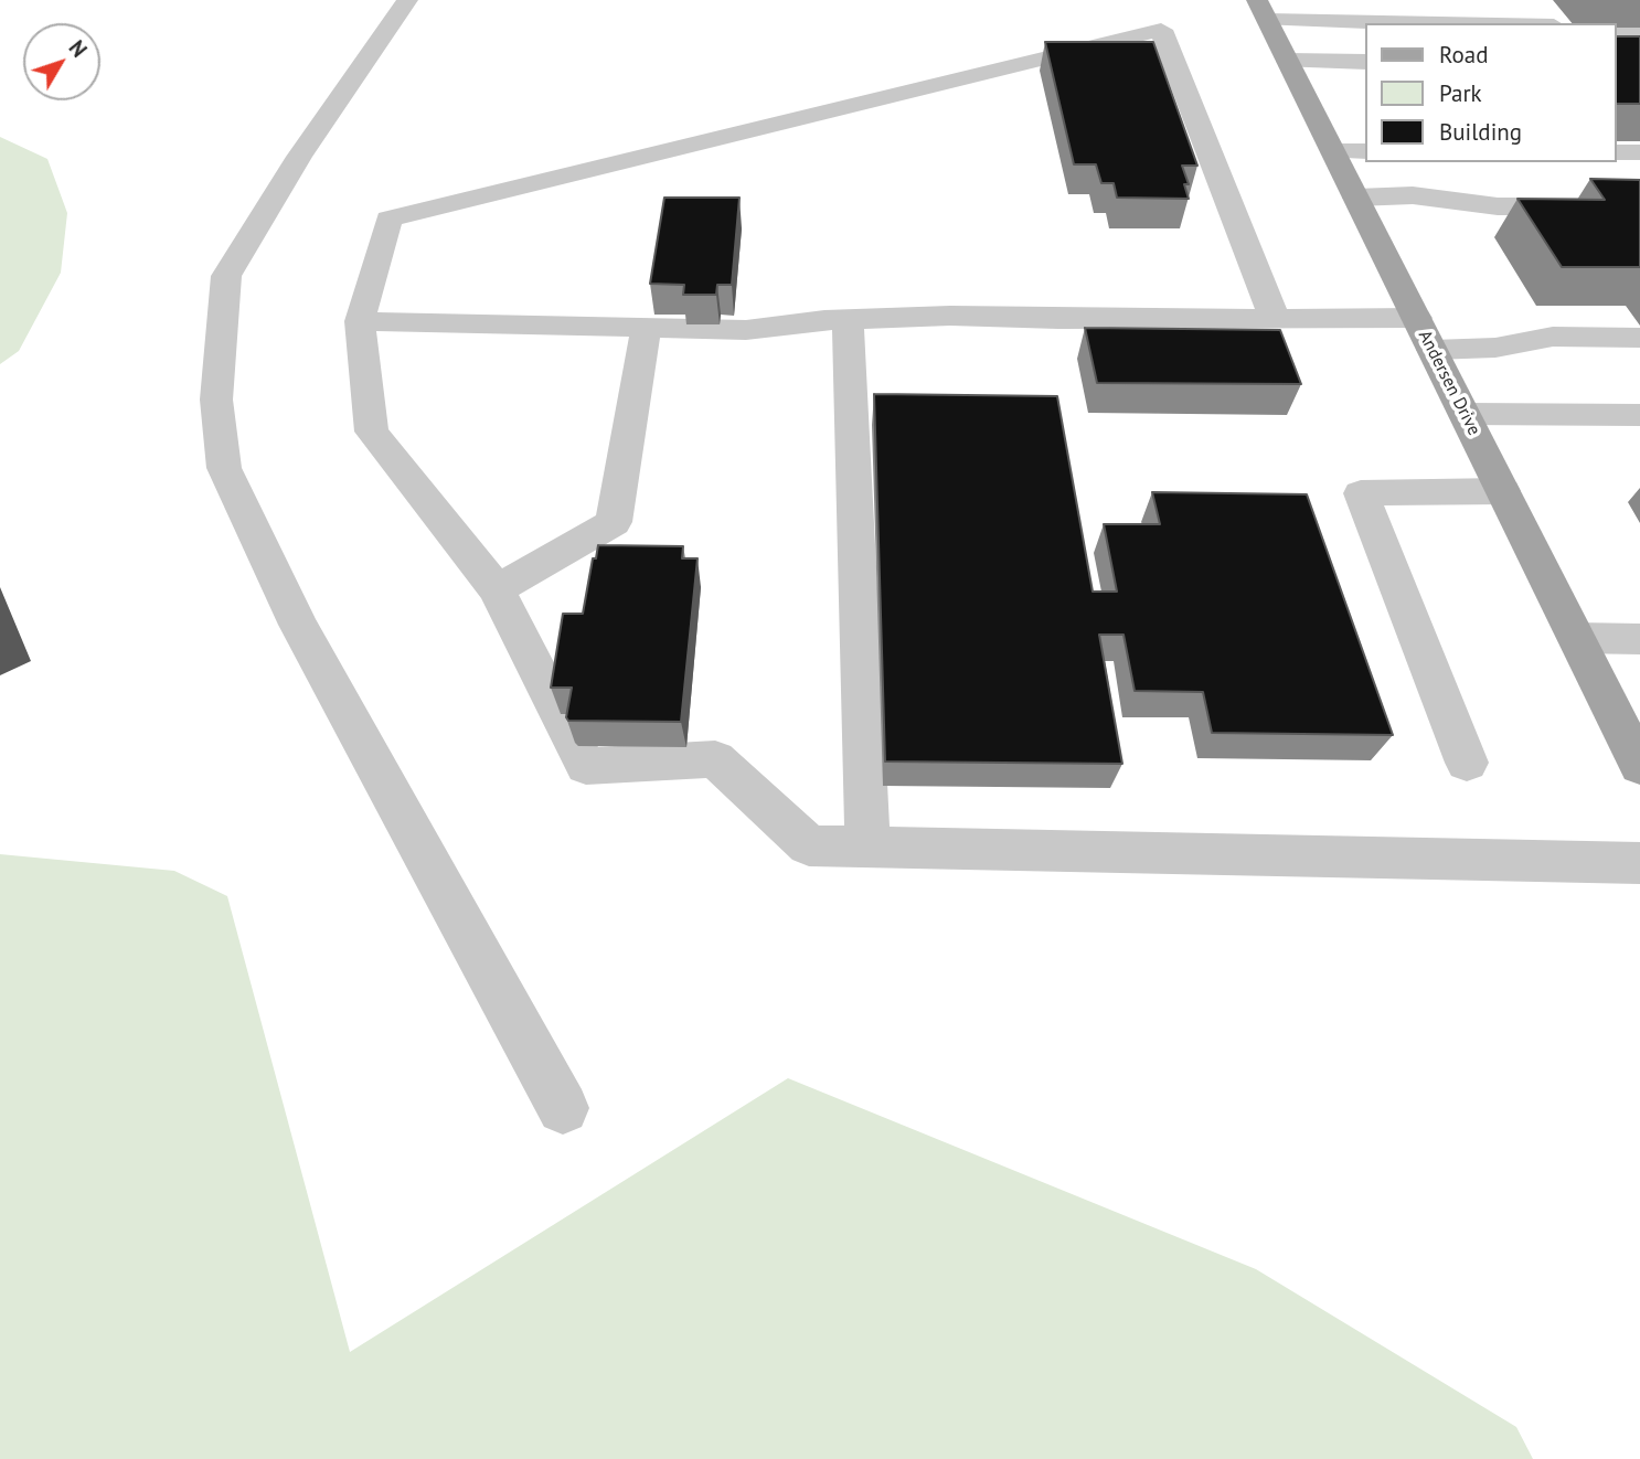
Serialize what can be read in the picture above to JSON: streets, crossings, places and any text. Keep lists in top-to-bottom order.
{
  "streets": {
    "main road": ["Andersen Drive"]
  },
  "legend": ["Road", "Park", "Building"],
  "north": "top right"
}
